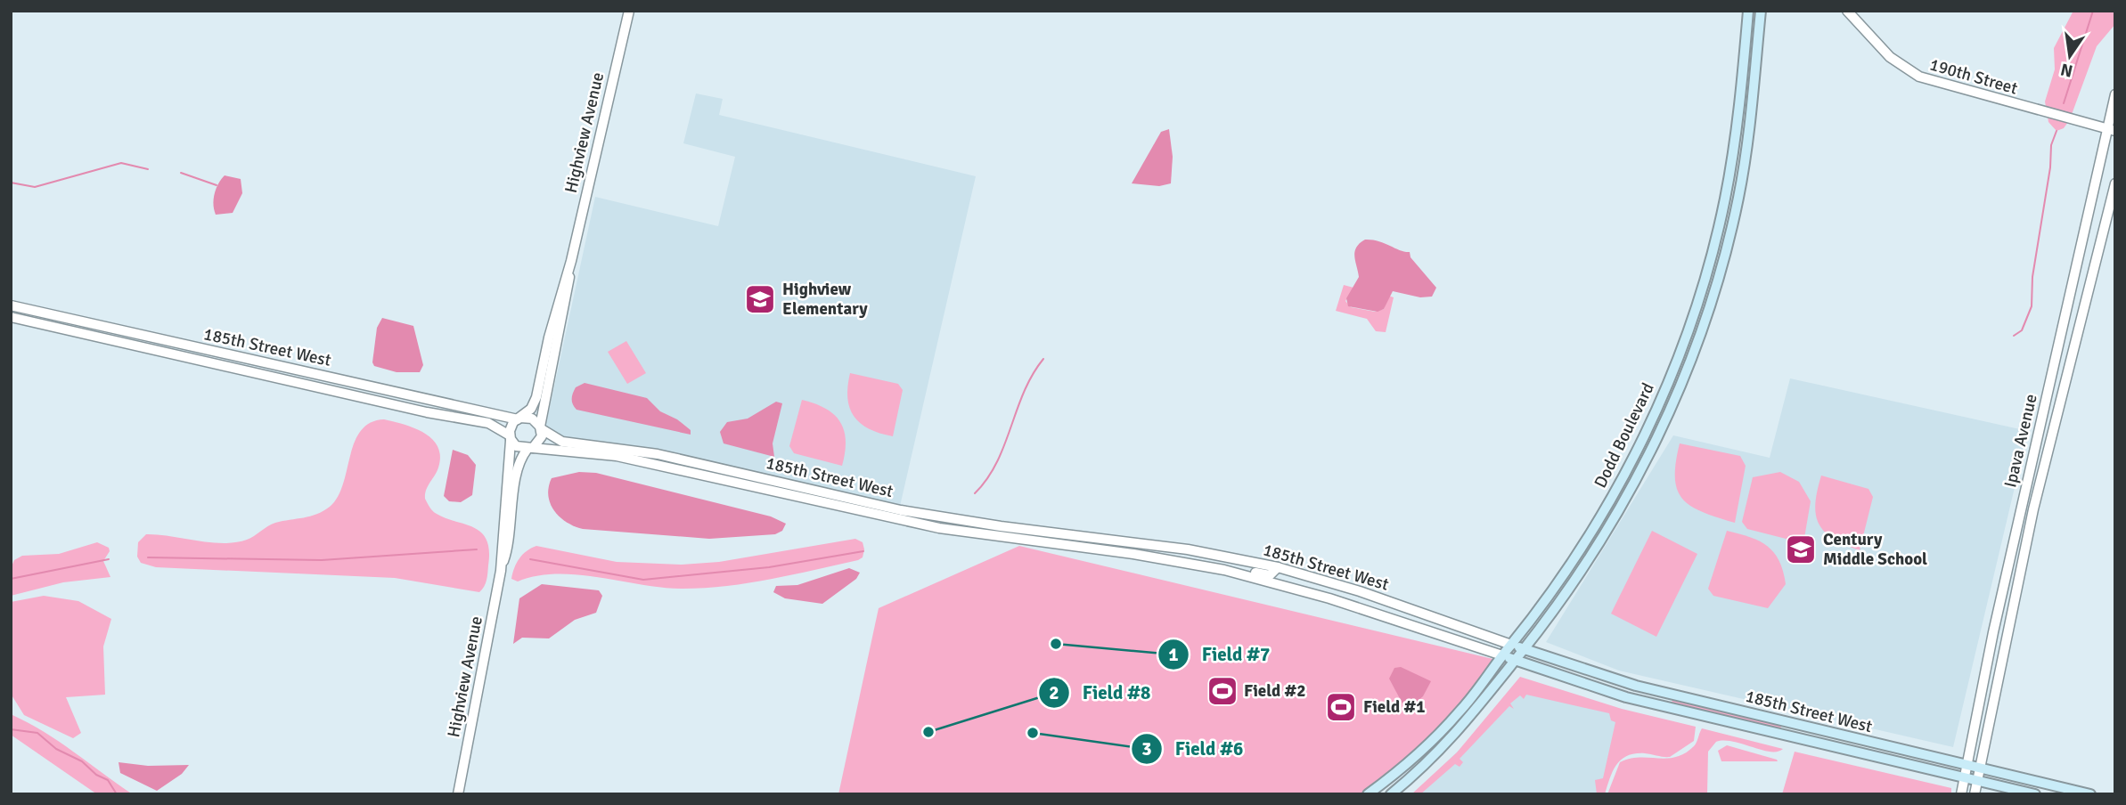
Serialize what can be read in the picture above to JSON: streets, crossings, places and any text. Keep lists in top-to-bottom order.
{
  "streets": {
    "main road": ["185th Street West", "Dodd Boulevard"],
    "street": ["190th Street", "Highview Avenue", "Ipava Avenue"]
  },
  "crossings": [
    ["190th Street", "Ipava Avenue"],
    ["Highview Avenue", "185th Street West"],
    ["185th Street West", "Dodd Boulevard"],
    ["185th Street West", "Ipava Avenue"]
  ],
  "places": {
    "school or university": ["Highview Elementary", "Century Middle School"],
    "other": ["Field #7", "Field #8", "Field #6"],
    "sports": ["Field #2", "Field #1"]
  },
  "north": "bottom"
}
